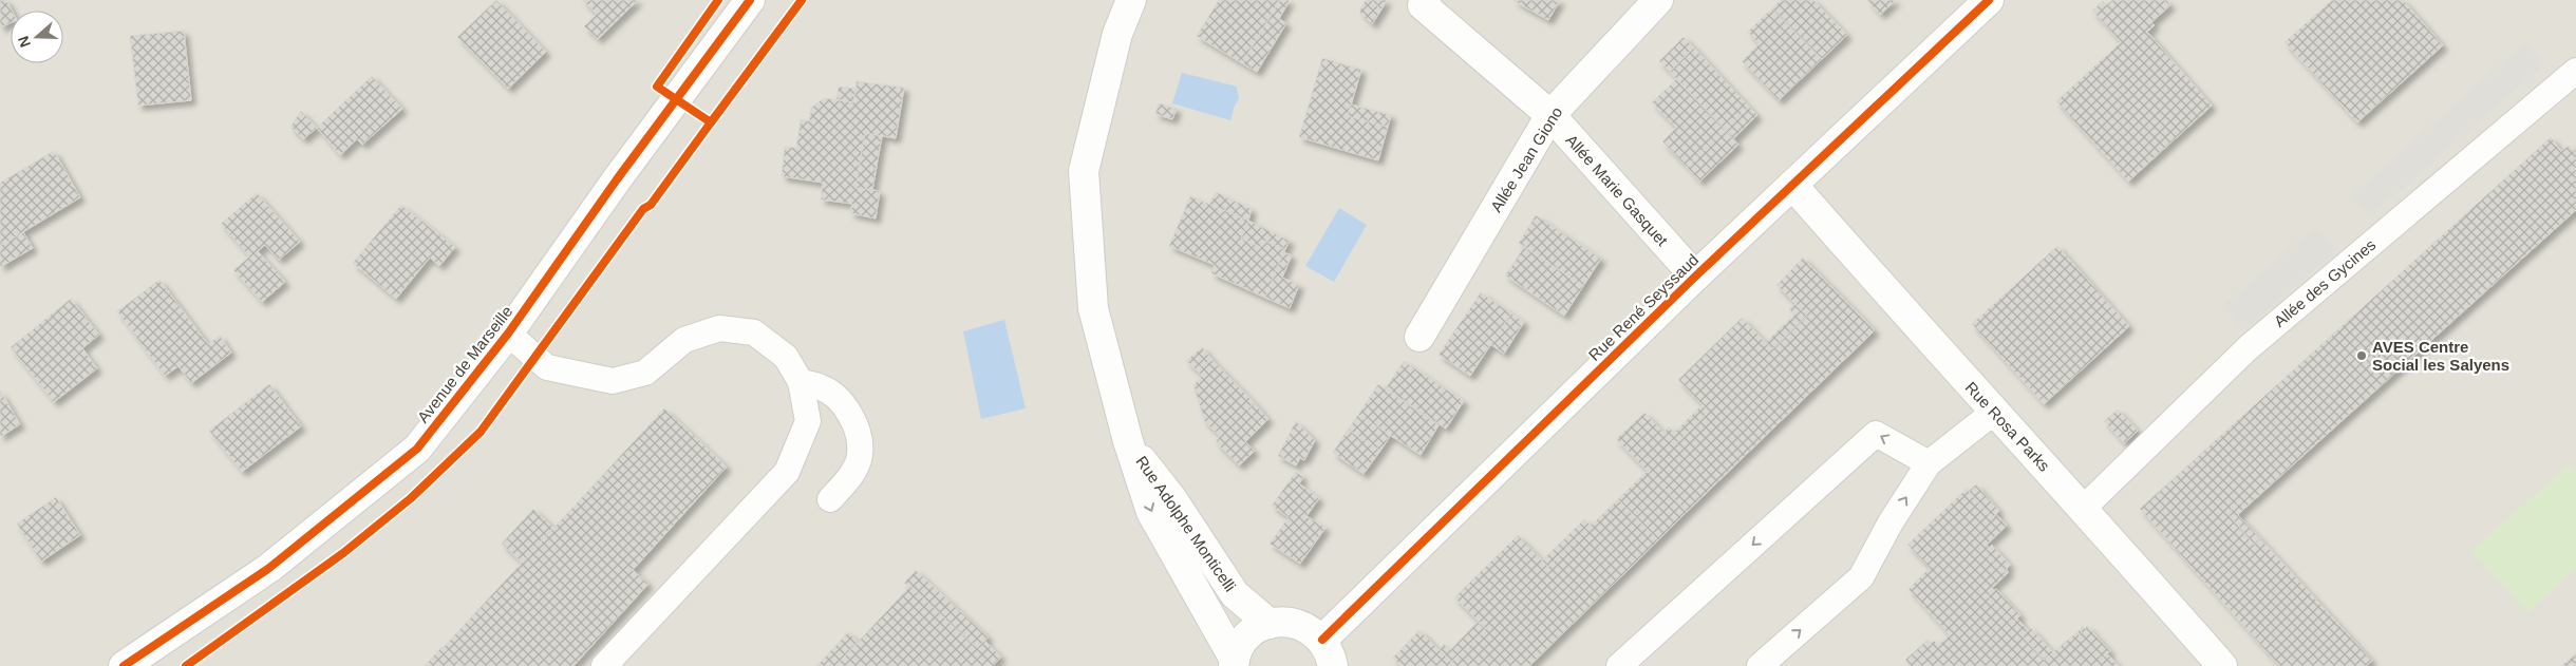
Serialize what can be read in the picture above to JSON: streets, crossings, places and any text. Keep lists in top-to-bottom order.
{
  "streets": {
    "street": [
      "Allée Jean Giono",
      "Allée Marie Gasquet",
      "Rue René Seyssaud",
      "Avenue de Marseille",
      "Rue Rosa Parks",
      "Rue Adolphe Monticelli"
    ],
    "lane": ["Allée des Gycines"]
  },
  "crossings": [
    ["Allée Jean Giono", "Allée Marie Gasquet"],
    ["Allée Marie Gasquet", "Rue René Seyssaud"],
    ["Allée des Gycines", "Rue Rosa Parks"],
    ["Rue René Seyssaud", "Rue Rosa Parks"]
  ],
  "places": ["AVES Centre Social les Salyens"],
  "north": "left"
}
